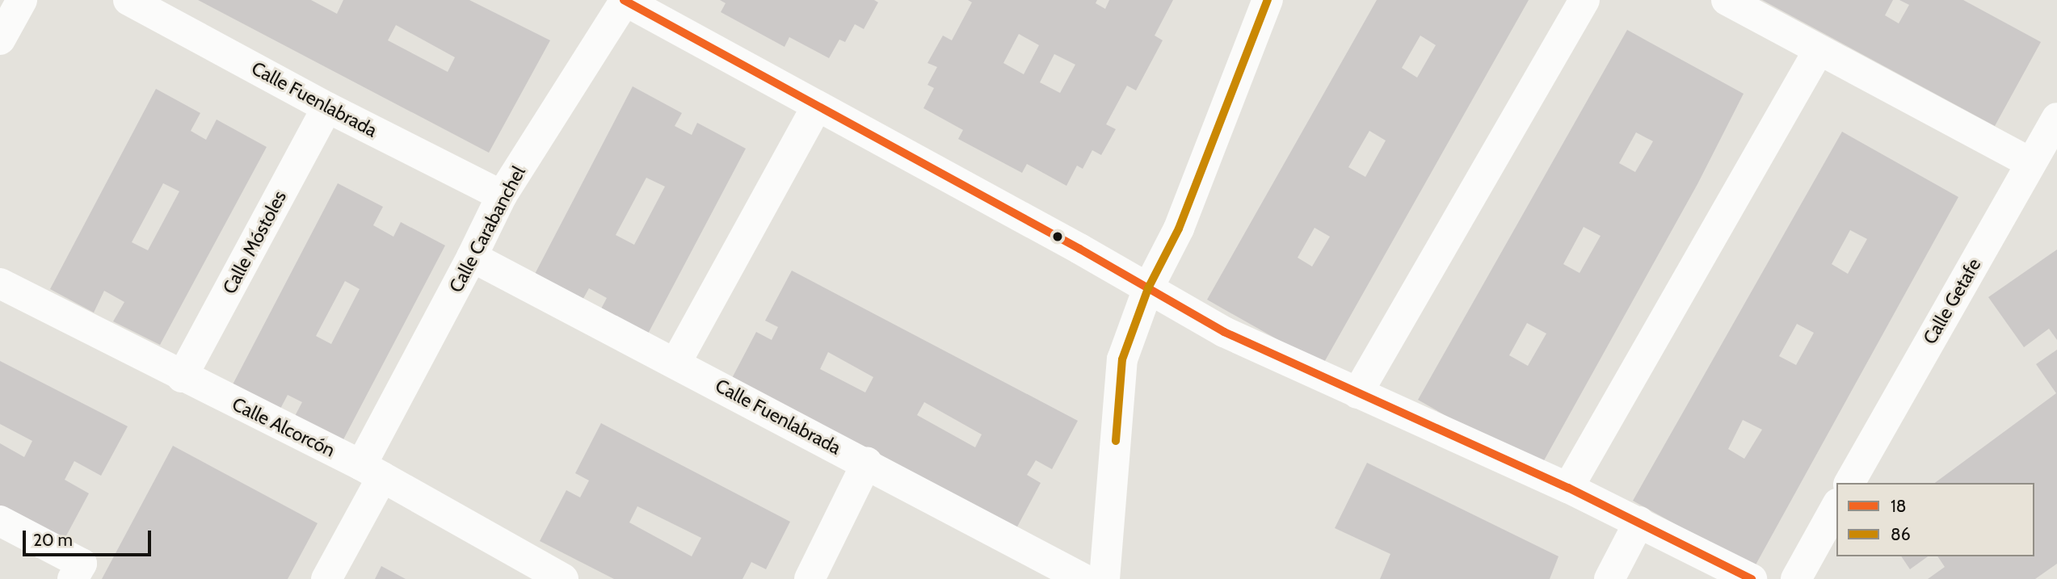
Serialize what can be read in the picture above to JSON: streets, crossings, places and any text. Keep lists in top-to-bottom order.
{
  "streets": {
    "street": [
      "Calle Fuenlabrada",
      "Calle Carabanchel",
      "Calle Móstoles",
      "Calle Getafe",
      "Calle Alcorcón"
    ]
  },
  "crossings": [
    ["Calle Fuenlabrada", "Calle Carabanchel"],
    ["Calle Fuenlabrada", "Calle Móstoles"],
    ["Calle Carabanchel", "Calle Alcorcón"],
    ["Calle Móstoles", "Calle Alcorcón"]
  ],
  "lines": ["transit line 18", "transit line 86"],
  "legend": ["18", "86"],
  "scale_bar": "20 m"
}
